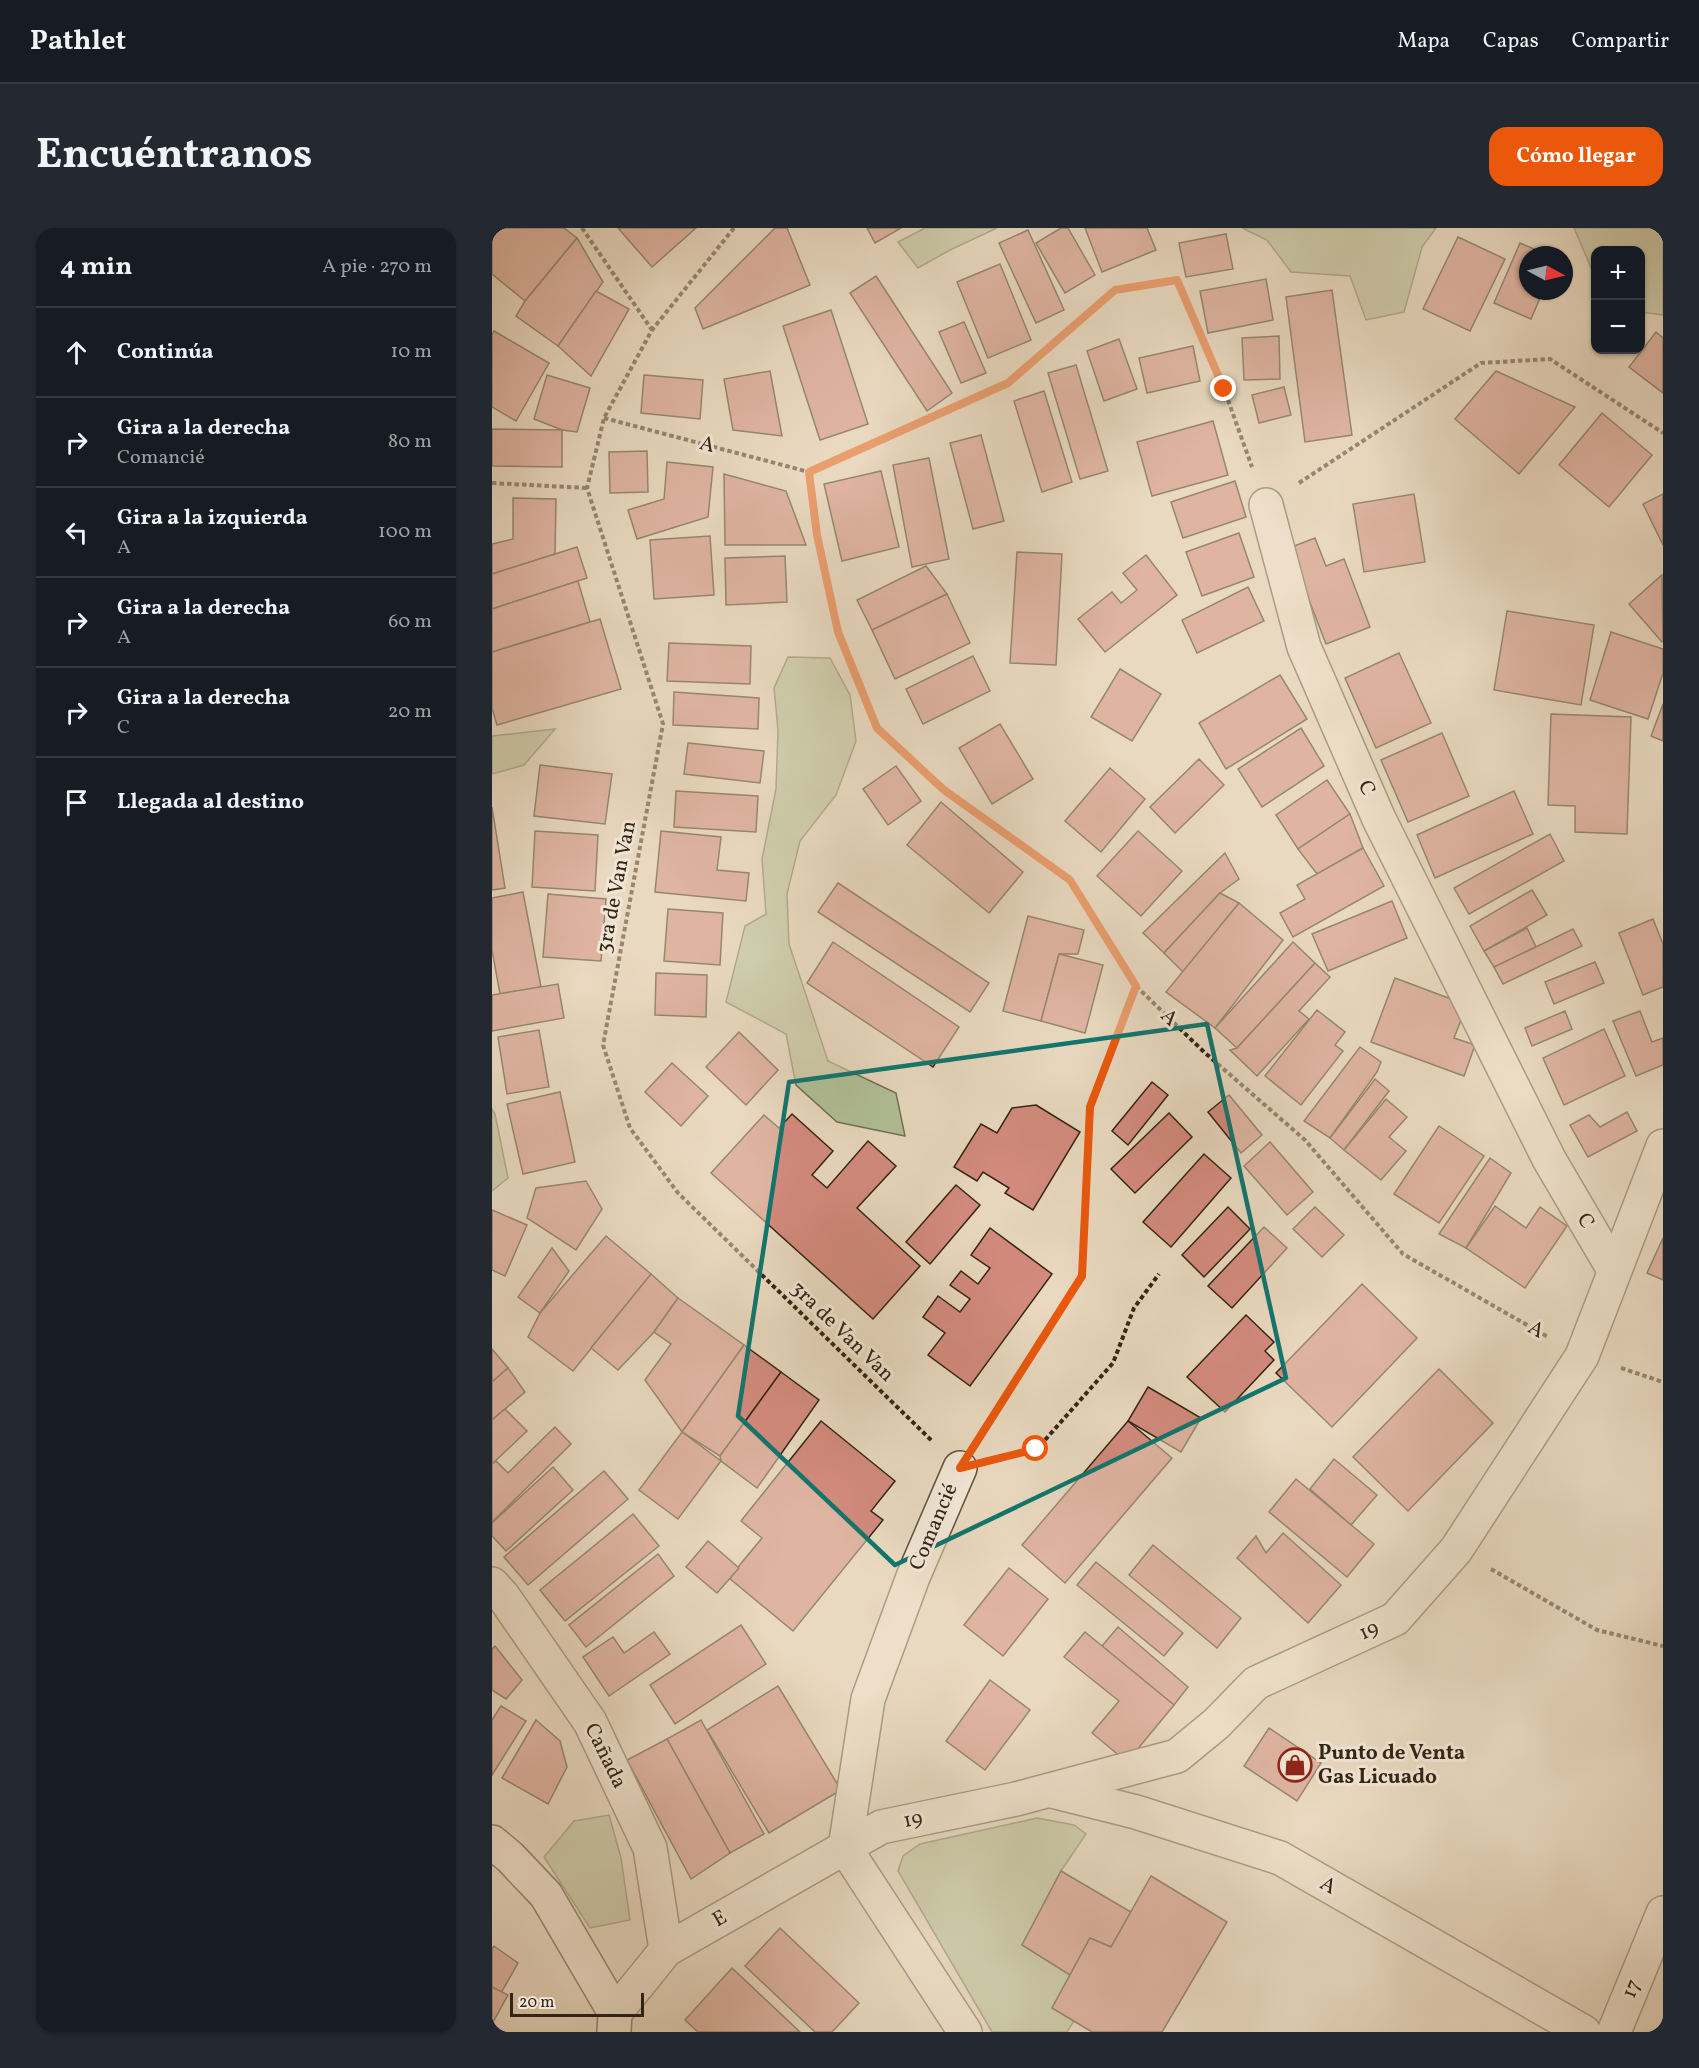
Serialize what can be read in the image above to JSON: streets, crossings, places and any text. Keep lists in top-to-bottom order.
{
  "streets": {
    "street": [
      "A",
      "C",
      "Comancié",
      "19",
      "Cañada",
      "E",
      "17"
    ],
    "path": ["3ra de Van Van"]
  },
  "crossings": [
    ["A", "Comancié"],
    ["A", "19"],
    ["C", "19"],
    ["3ra de Van Van", "Comancié"],
    ["Comancié", "19"],
    ["Comancié", "E"],
    ["19", "E"],
    ["Cañada", "E"]
  ],
  "places": {
    "shop": ["Punto de Venta Gas Licuado"]
  },
  "scale_bar": "20 m",
  "north": "right",
  "page": {
    "header": "Pathlet",
    "nav": ["Mapa", "Capas", "Compartir"],
    "title": "Encuéntranos",
    "buttons": "Cómo llegar",
    "heading": ["4 min", "A pie · 270 m"],
    "map_buttons": ["+", "−"],
    "list": [
      ["Continúa", "10 m"],
      ["Gira a la derecha", "Comancié", "80 m"],
      ["Gira a la izquierda", "A", "100 m"],
      ["Gira a la derecha", "A", "60 m"],
      ["Gira a la derecha", "C", "20 m"],
      "Llegada al destino"
    ],
    "scale": "20 m"
  }
}
